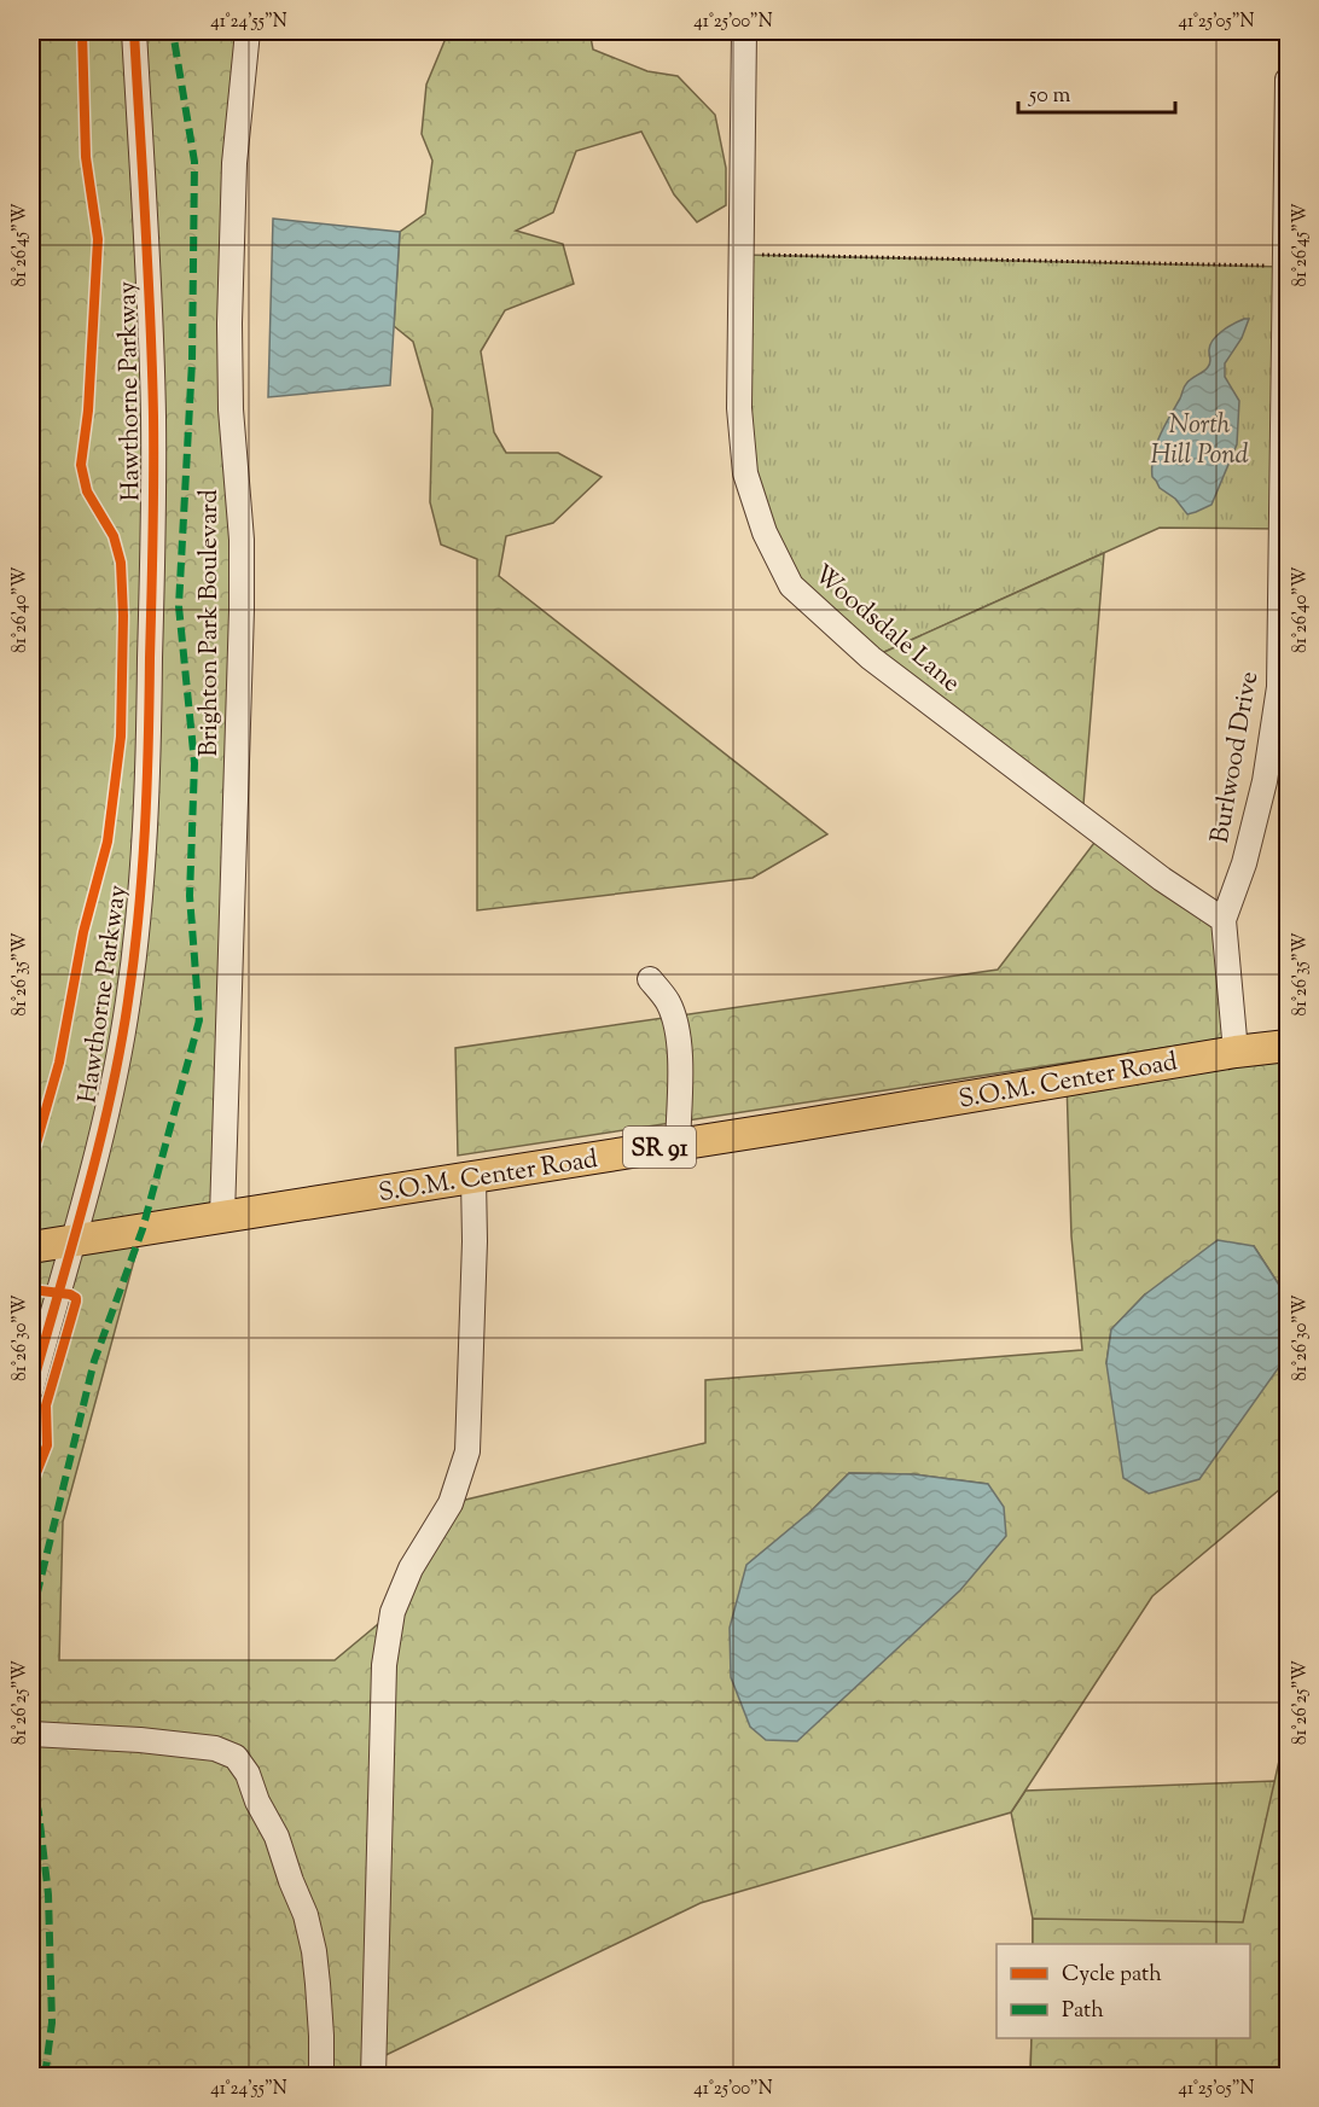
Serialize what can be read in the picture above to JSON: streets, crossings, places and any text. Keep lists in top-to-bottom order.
{
  "streets": {
    "main road": ["S.O.M. Center Road", "SR 91"],
    "street": [
      "Hawthorne Parkway",
      "Brighton Park Boulevard",
      "Woodsdale Lane",
      "Burlwood Drive"
    ]
  },
  "crossings": [
    ["Hawthorne Parkway", "S.O.M. Center Road"],
    ["Brighton Park Boulevard", "S.O.M. Center Road"],
    ["Woodsdale Lane", "Burlwood Drive"]
  ],
  "water": ["North Hill Pond"],
  "legend": ["Cycle path", "Path"],
  "scale_bar": "50 m",
  "coordinates": [
    "41°24'55\"N",
    "41°25'00\"N",
    "41°25'05\"N",
    "81°26'45\"W",
    "81°26'40\"W",
    "81°26'35\"W",
    "81°26'30\"W",
    "81°26'25\"W"
  ]
}
